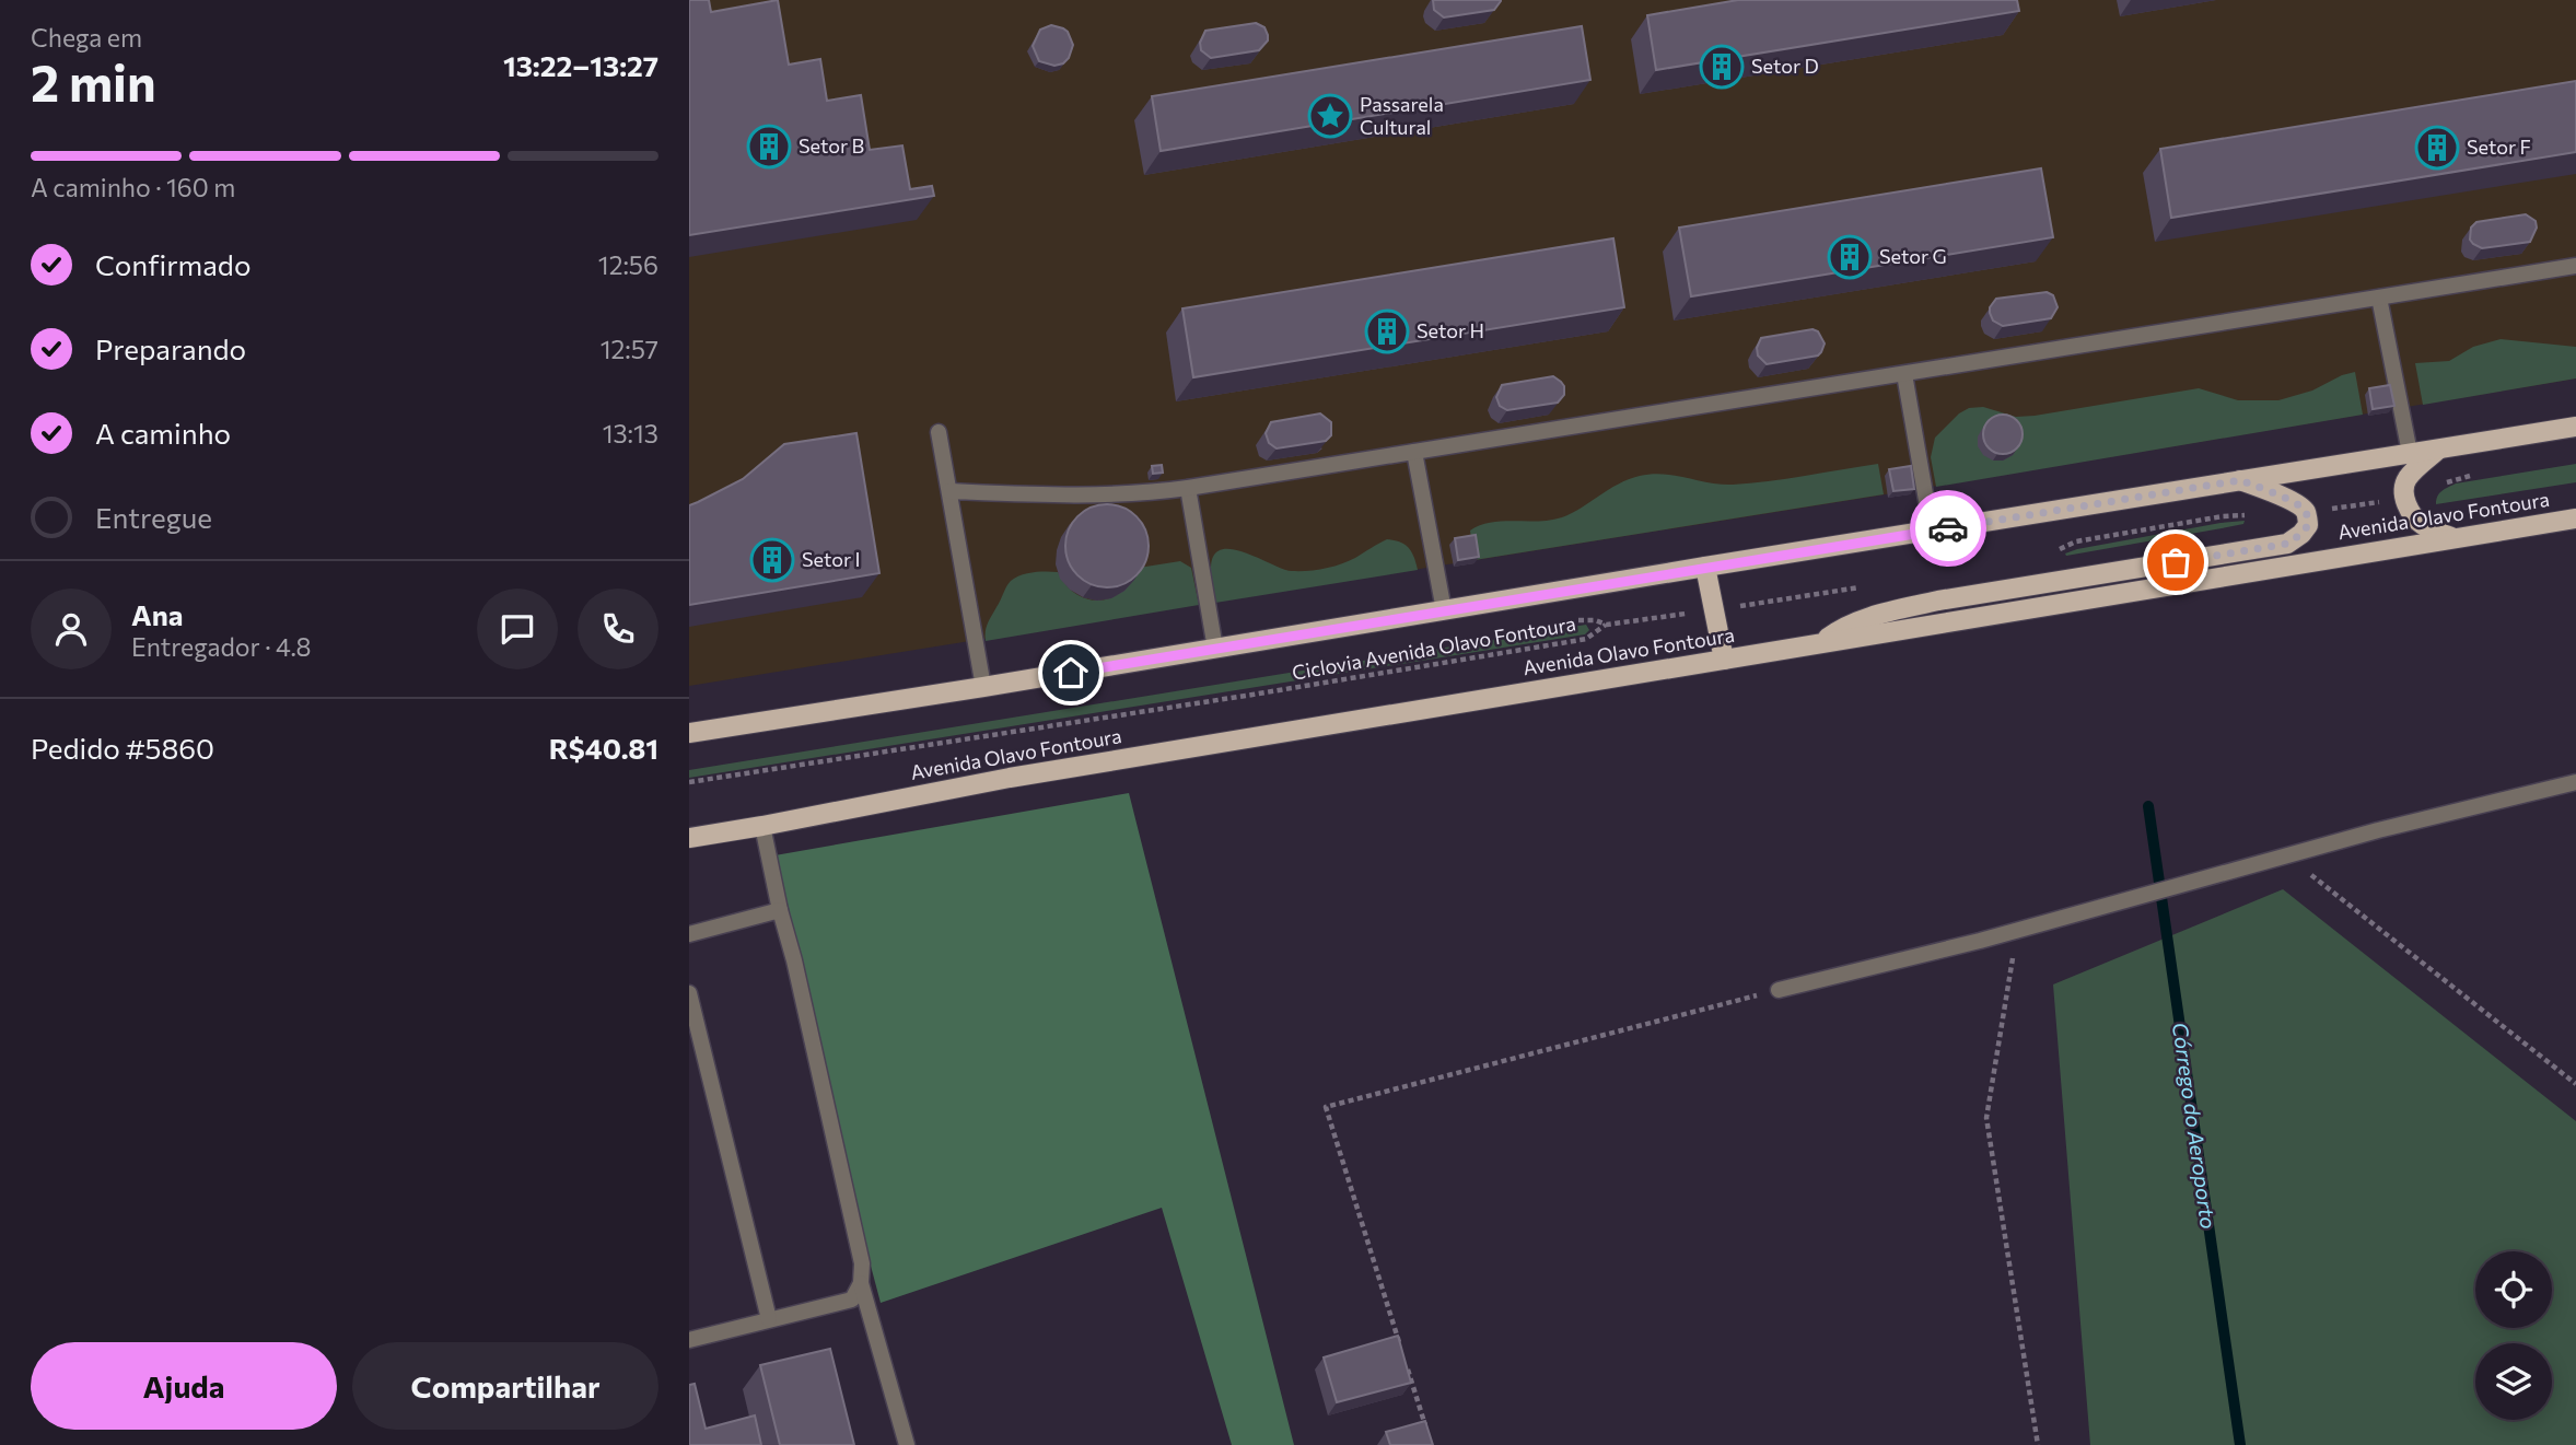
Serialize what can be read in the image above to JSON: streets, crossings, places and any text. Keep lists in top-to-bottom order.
{
  "streets": {
    "main road": ["Avenida Olavo Fontoura"],
    "path": ["Ciclovia Avenida Olavo Fontoura"]
  },
  "water": ["Córrego do Aeroporto"],
  "places": {
    "building": [
      "Setor D",
      "Setor B",
      "Setor F",
      "Setor G",
      "Setor H",
      "Setor I"
    ],
    "place": ["Passarela Cultural"]
  },
  "page": {
    "heading": ["2 min", "Chega em", "13:22–13:27"],
    "panel": [
      "Ana",
      "Entregador · 4.8",
      "Pedido #5860",
      "R$40.81"
    ],
    "bar": "A caminho · 160 m",
    "list": [
      ["Confirmado", "12:56"],
      ["Preparando", "12:57"],
      ["A caminho", "13:13"],
      "Entregue"
    ],
    "buttons": ["Ajuda", "Compartilhar"]
  }
}
